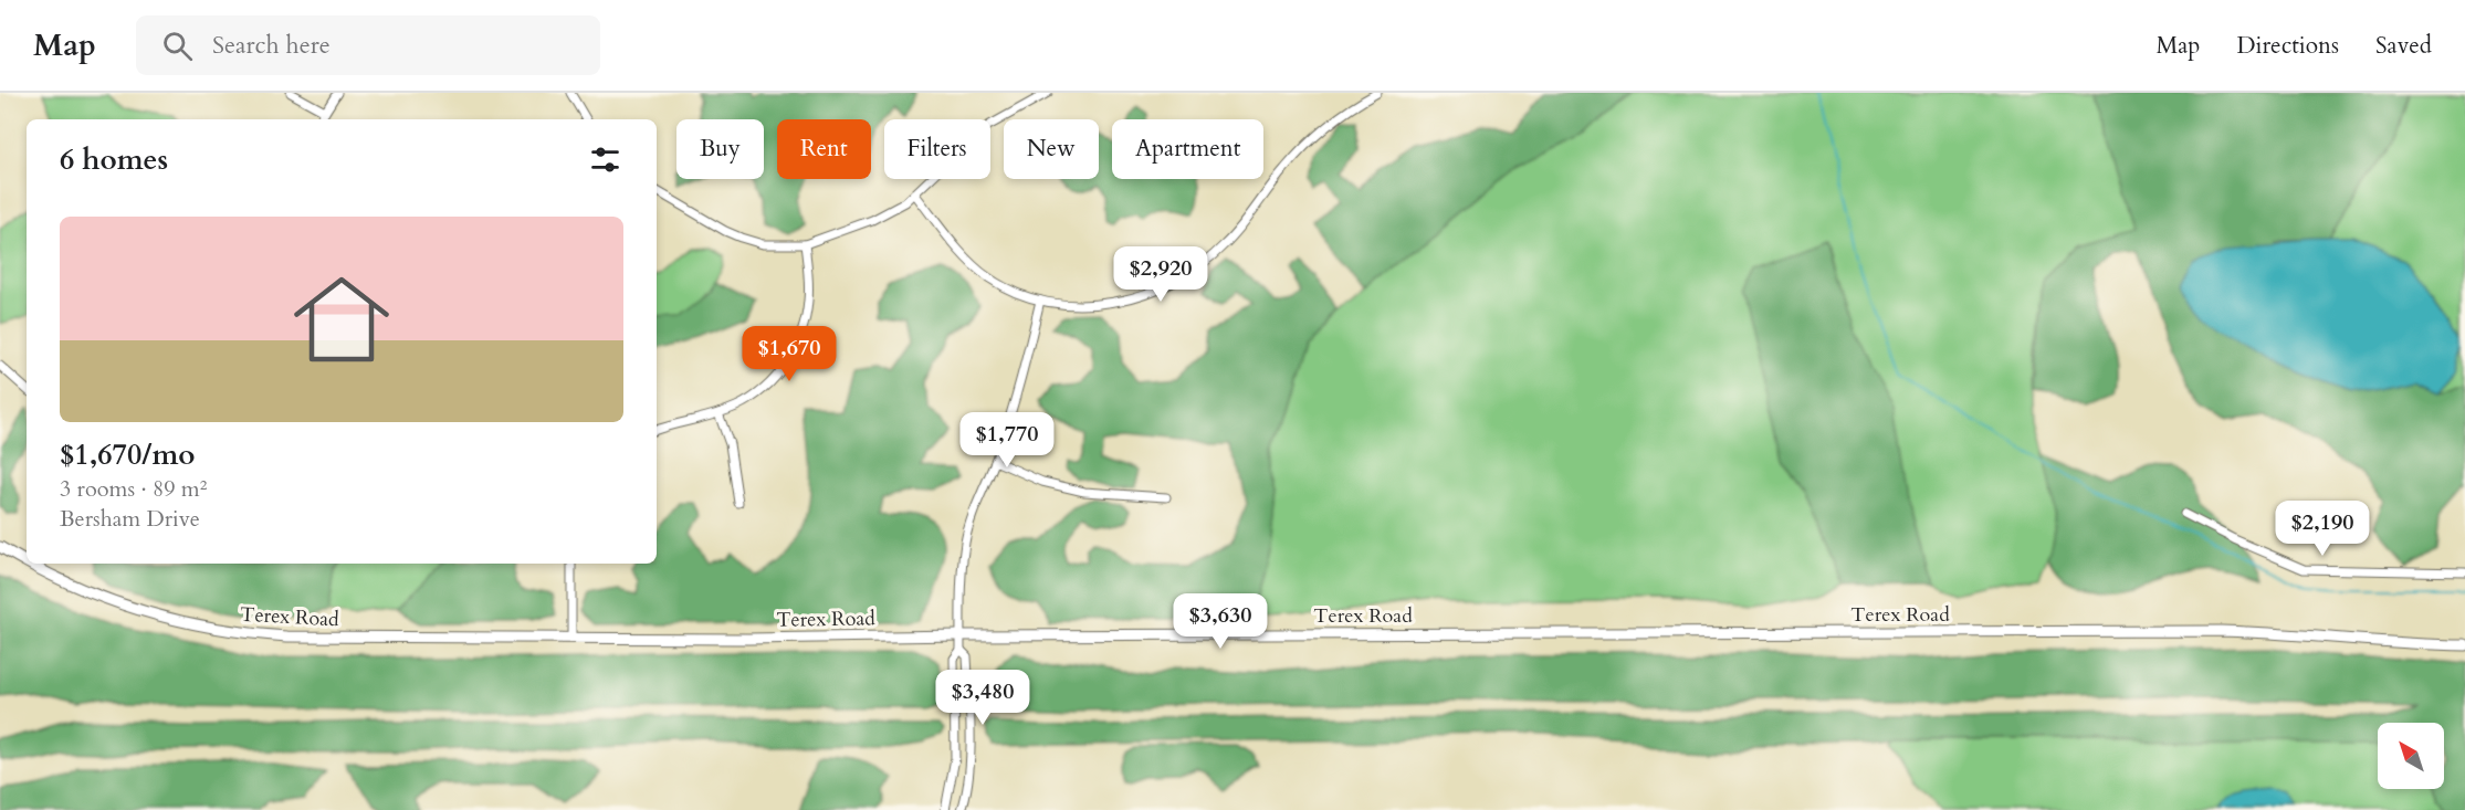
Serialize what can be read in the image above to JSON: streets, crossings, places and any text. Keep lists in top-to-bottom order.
{
  "streets": {
    "main road": ["Terex Road"]
  },
  "north": "top left",
  "page": {
    "header": "Map",
    "search": "Search here",
    "nav": ["Map", "Directions", "Saved"],
    "chip": [
      "Buy",
      "Rent",
      "Filters",
      "New",
      "Apartment"
    ],
    "heading": "6 homes",
    "list": [
      {
        "name": "$1,670/mo",
        "note": "3 rooms · 89 m² · Bersham Drive"
      }
    ],
    "price": [
      "$2,920",
      "$1,670",
      "$1,770",
      "$2,190",
      "$3,630",
      "$3,480"
    ]
  }
}
